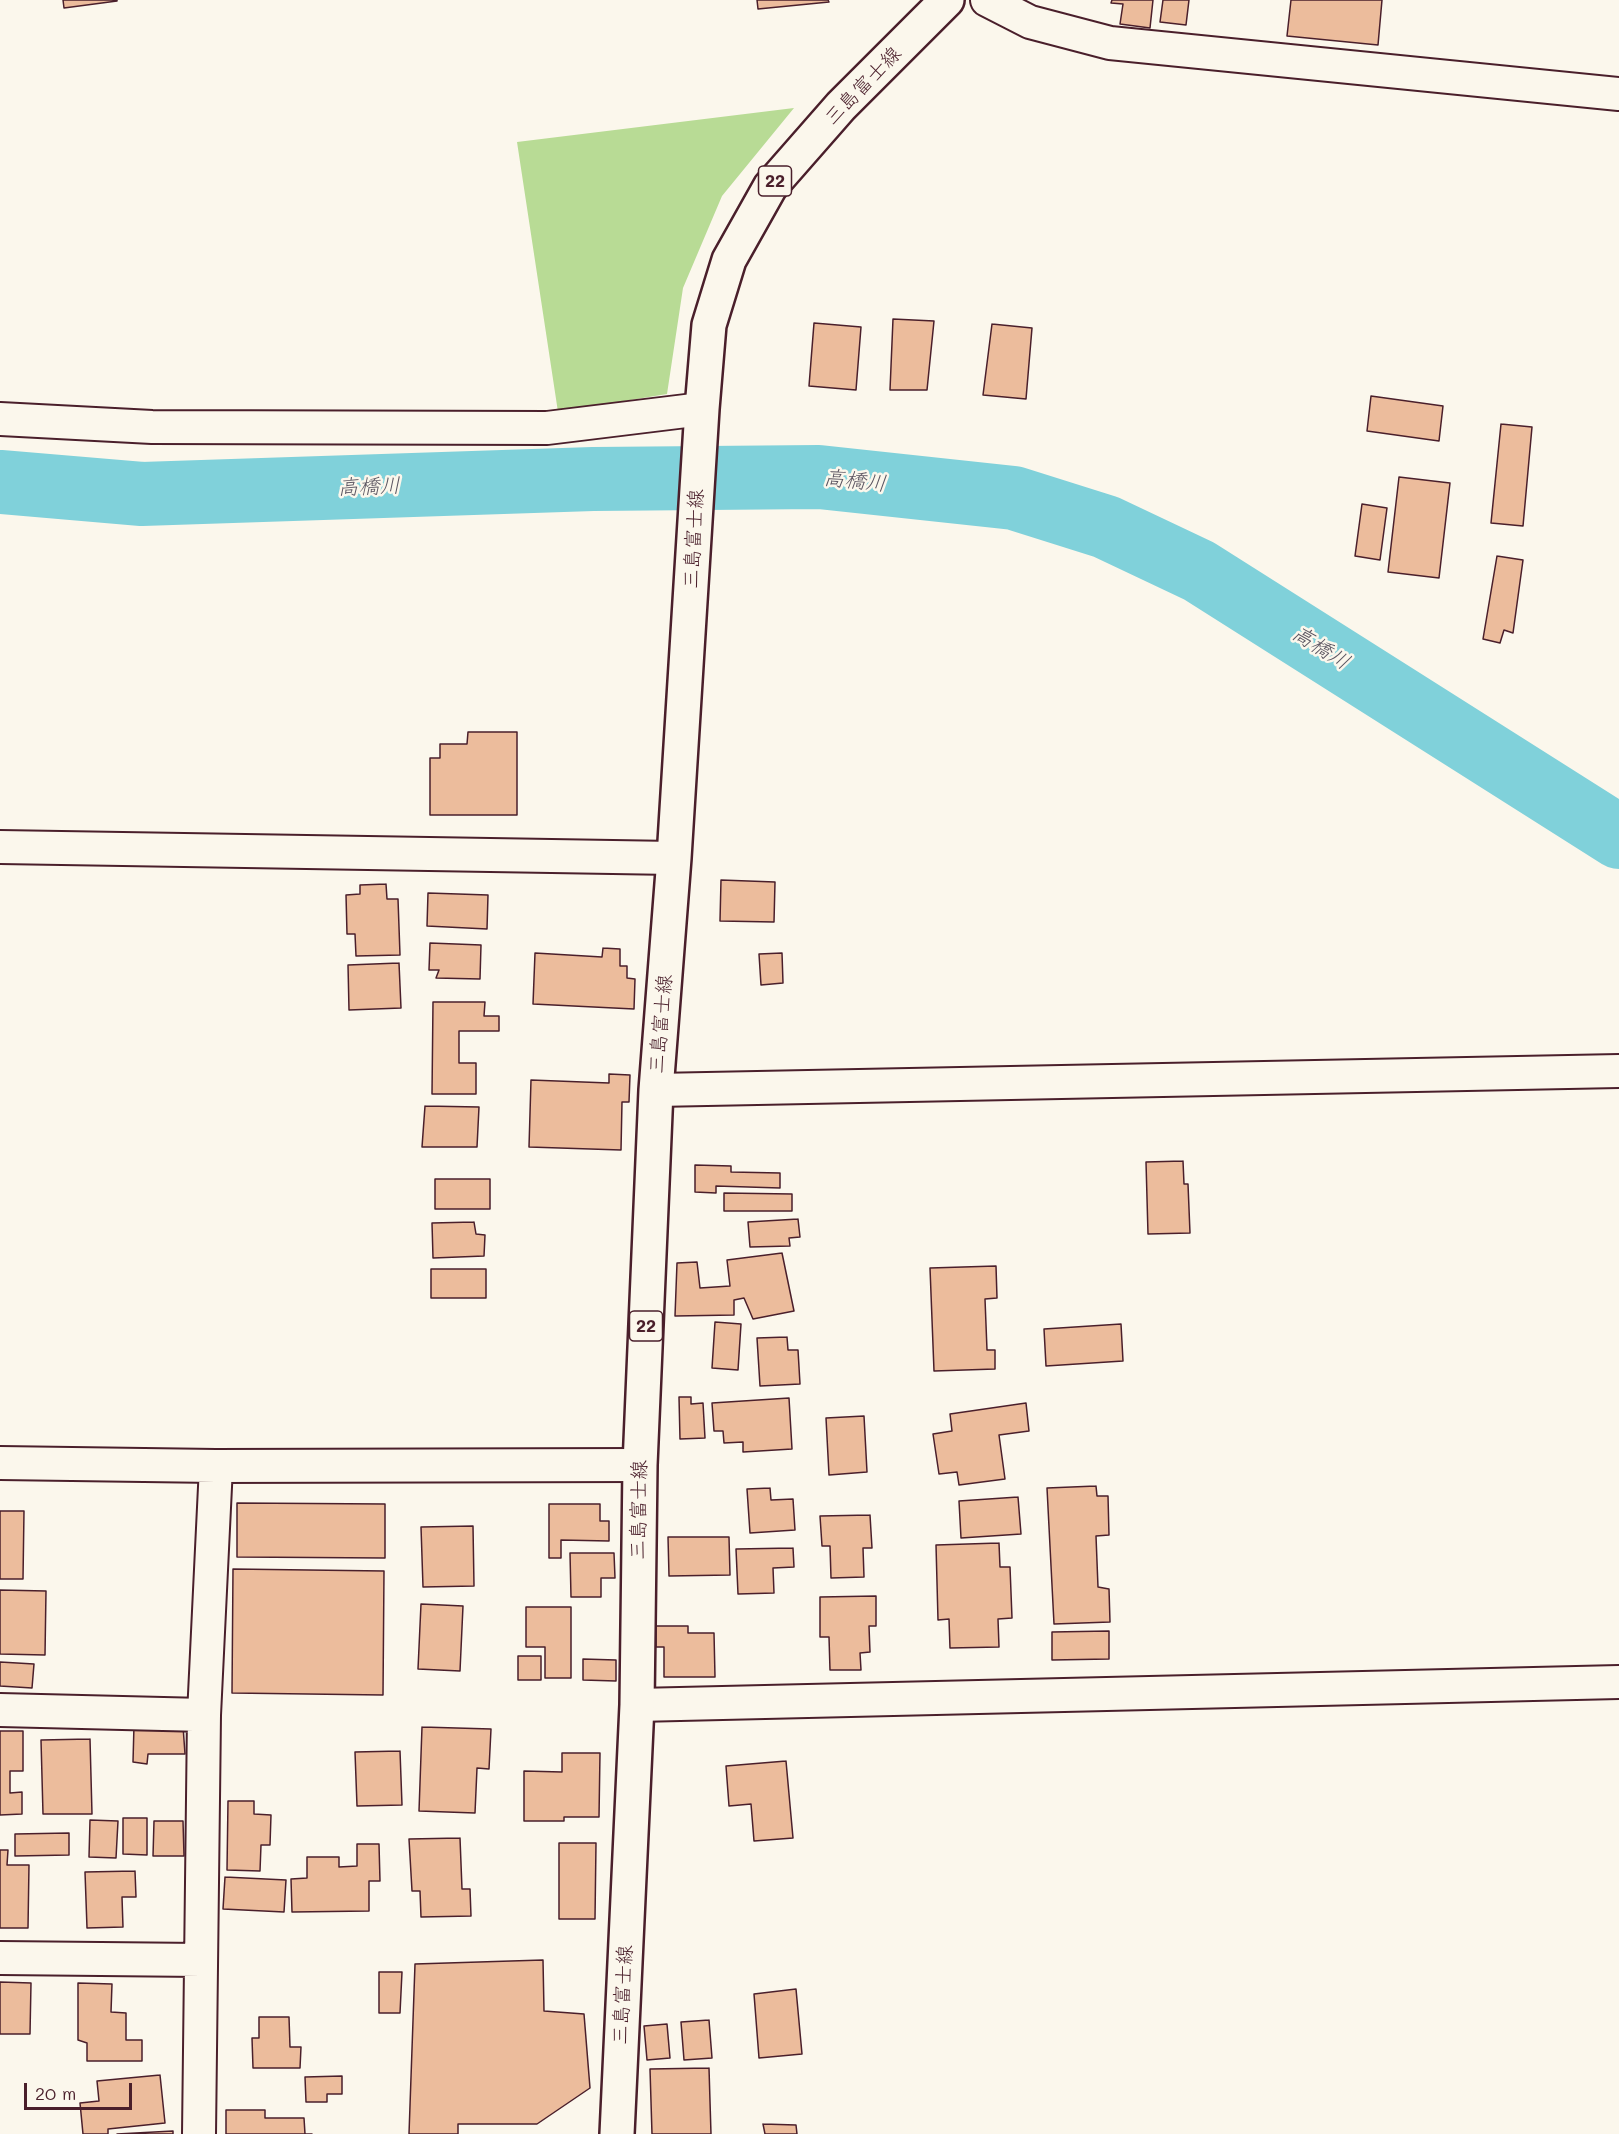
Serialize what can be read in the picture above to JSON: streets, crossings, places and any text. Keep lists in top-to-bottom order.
{
  "streets": {
    "main road": ["三島富士線", "22"]
  },
  "water": ["高橋川"],
  "scale_bar": "20 m"
}
